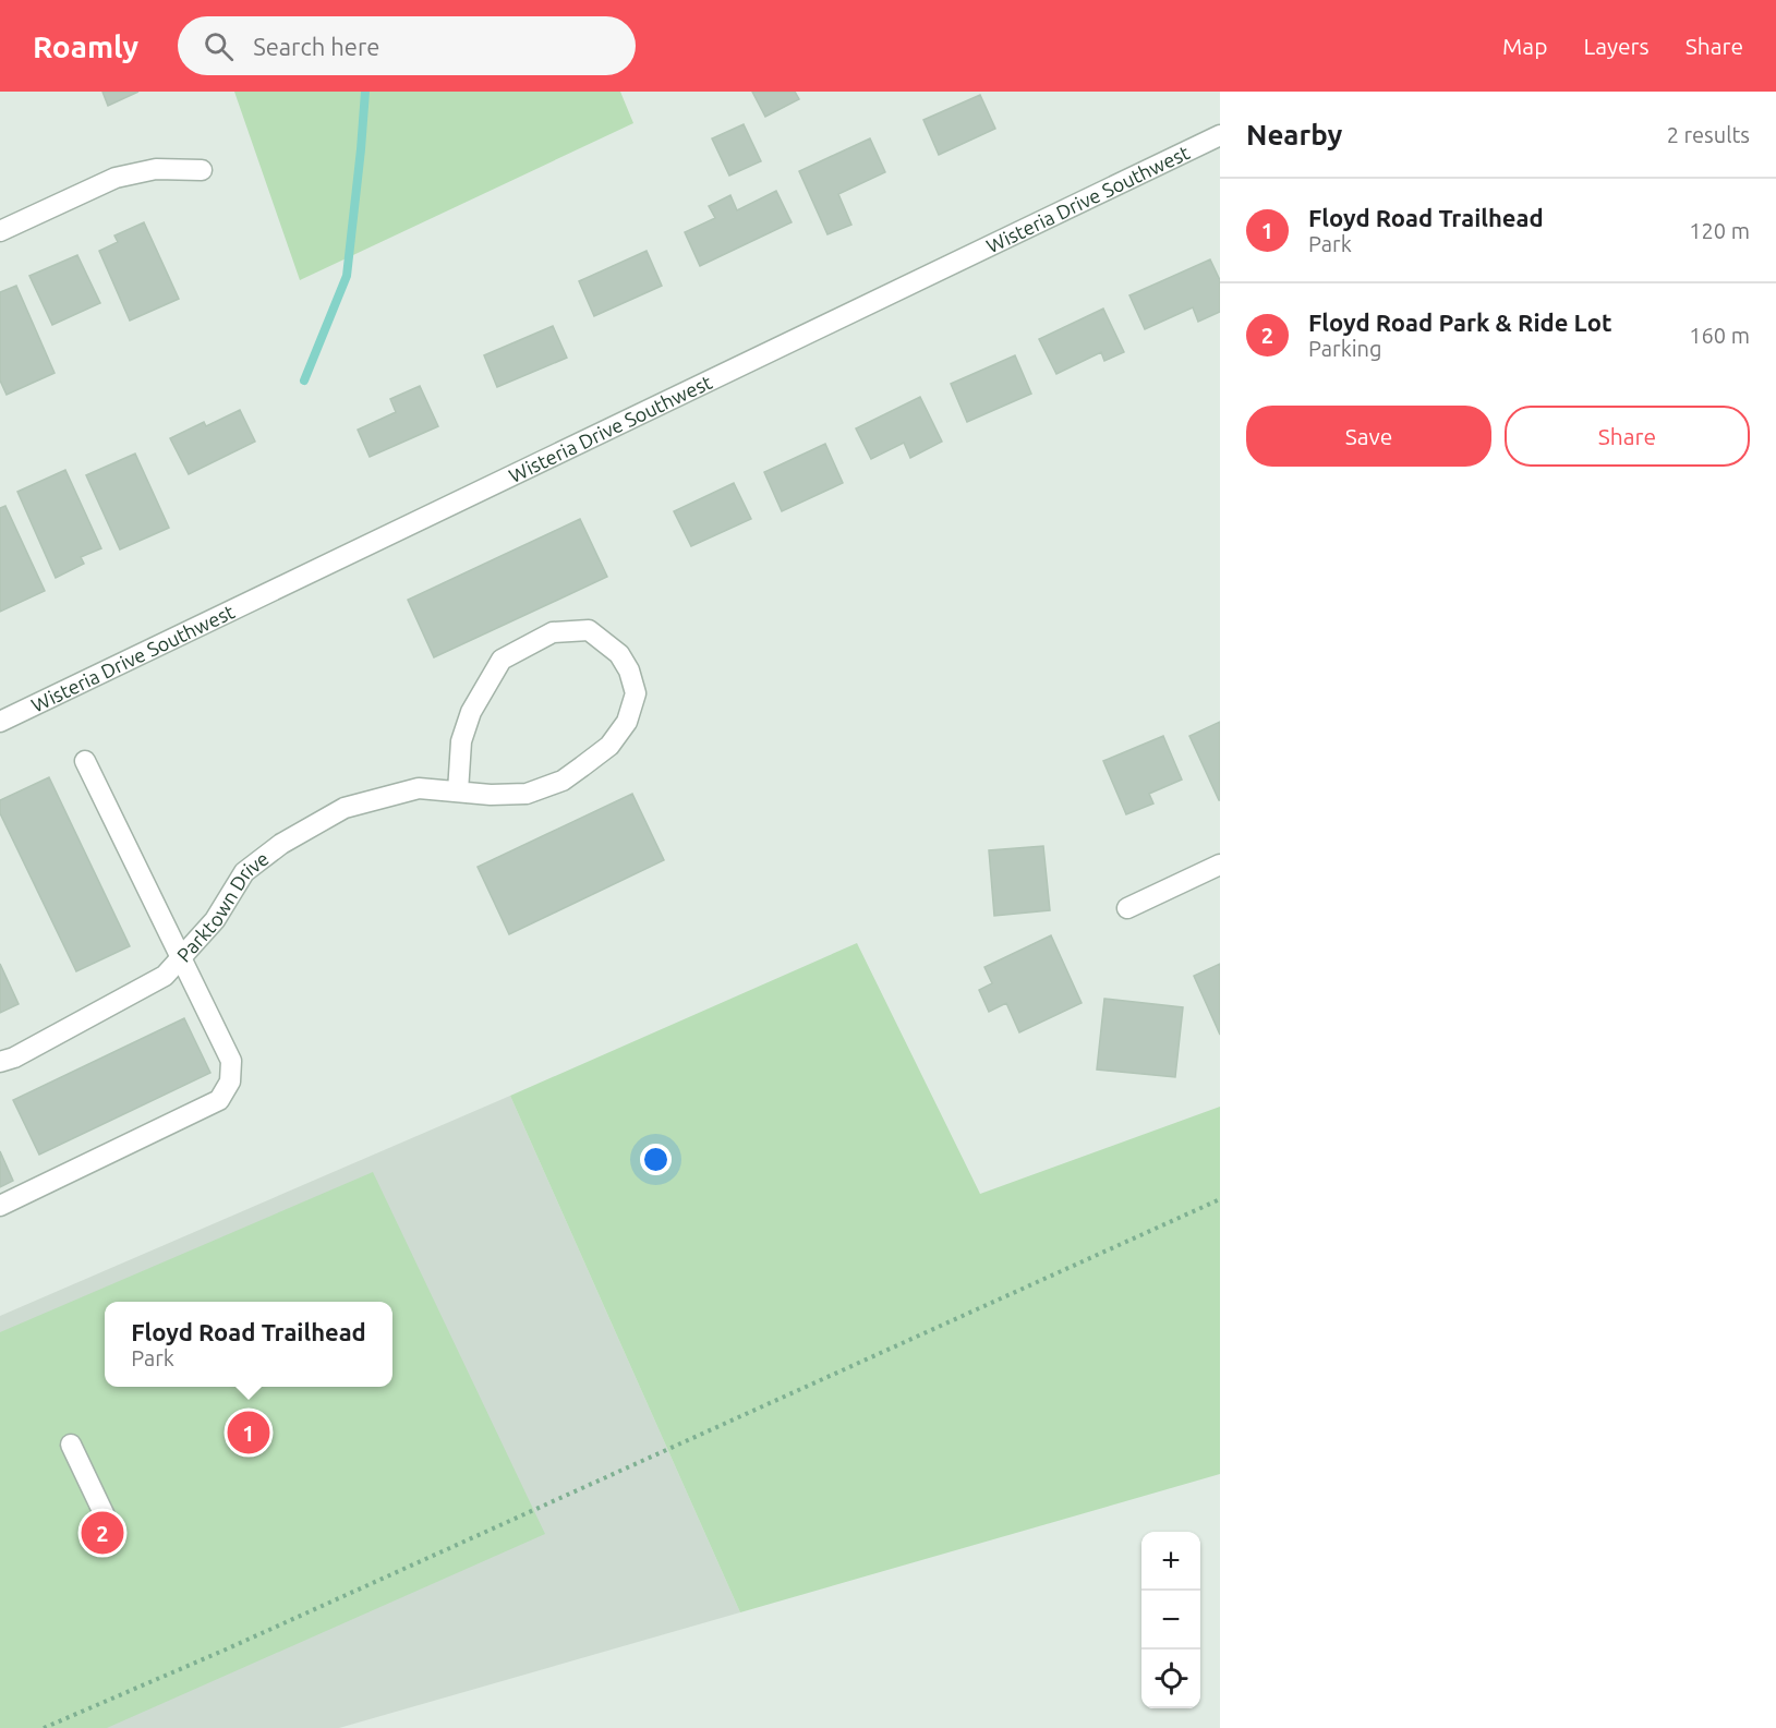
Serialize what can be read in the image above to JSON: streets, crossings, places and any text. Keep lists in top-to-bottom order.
{
  "streets": {
    "street": ["Wisteria Drive Southwest", "Parktown Drive"]
  },
  "page": {
    "header": "Roamly",
    "search": "Search here",
    "nav": ["Map", "Layers", "Share"],
    "heading": ["Nearby", "2 results"],
    "list": [
      {
        "mark": "1",
        "name": "Floyd Road Trailhead",
        "note": "Park",
        "value": "120 m"
      },
      {
        "mark": "2",
        "name": "Floyd Road Park & Ride Lot",
        "note": "Parking",
        "value": "160 m"
      }
    ],
    "buttons": ["Save", "Share"],
    "popup": ["Floyd Road Trailhead", "Park"],
    "pins": ["1", "2"],
    "map_buttons": ["+", "−"]
  }
}
